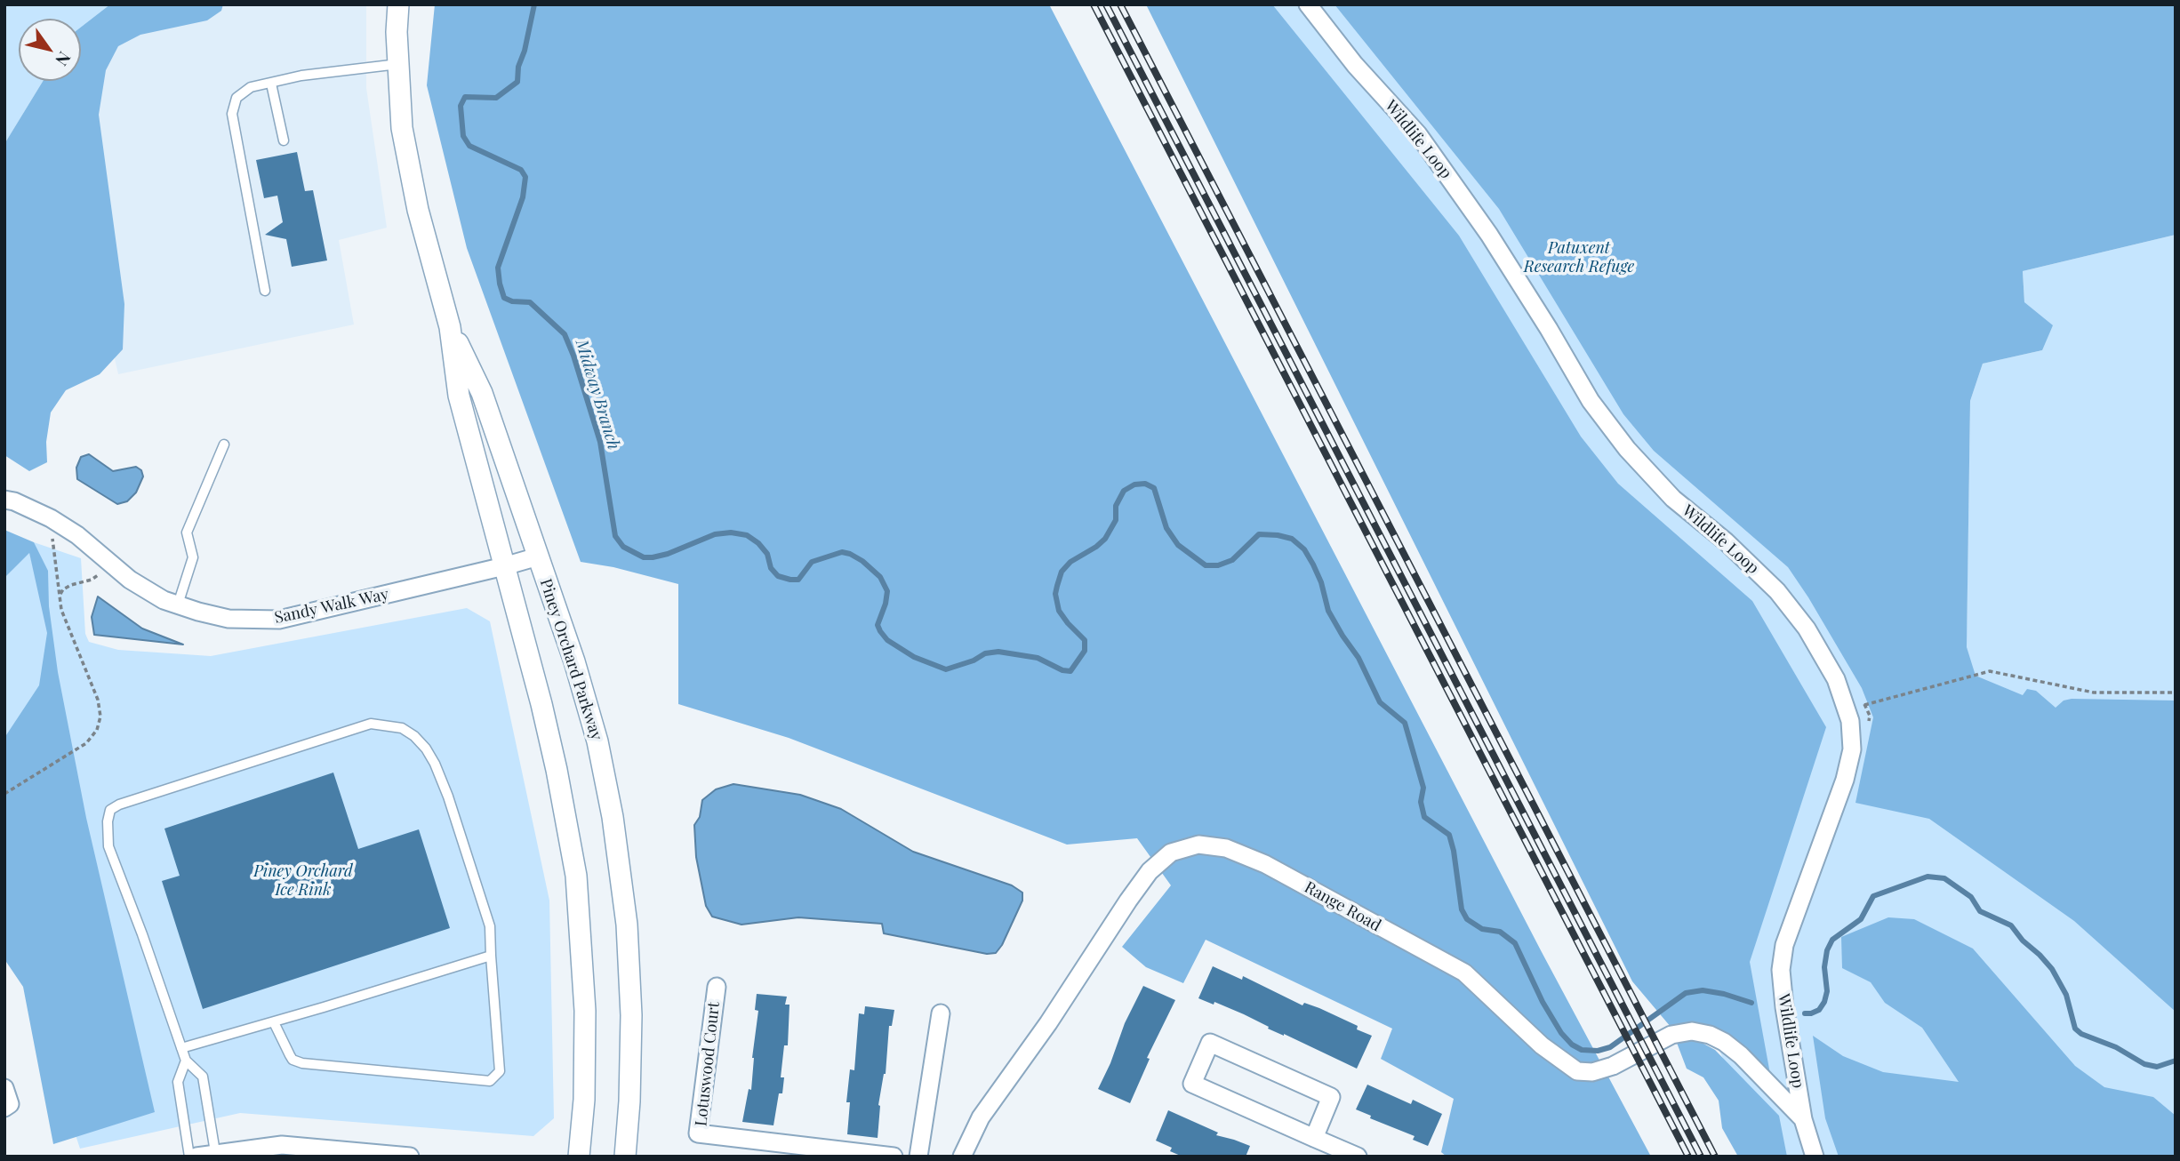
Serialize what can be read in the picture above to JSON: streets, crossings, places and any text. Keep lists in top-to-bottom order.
{
  "streets": {
    "street": [
      "Wildlife Loop",
      "Sandy Walk Way",
      "Piney Orchard Parkway",
      "Range Road",
      "Lotuswood Court"
    ]
  },
  "crossings": [
    ["Wildlife Loop", "Range Road"],
    ["Sandy Walk Way", "Piney Orchard Parkway"]
  ],
  "water": ["Midway Branch"],
  "parks": ["Patuxent Research Refuge", "Piney Orchard Ice Rink"],
  "north": "bottom right"
}
